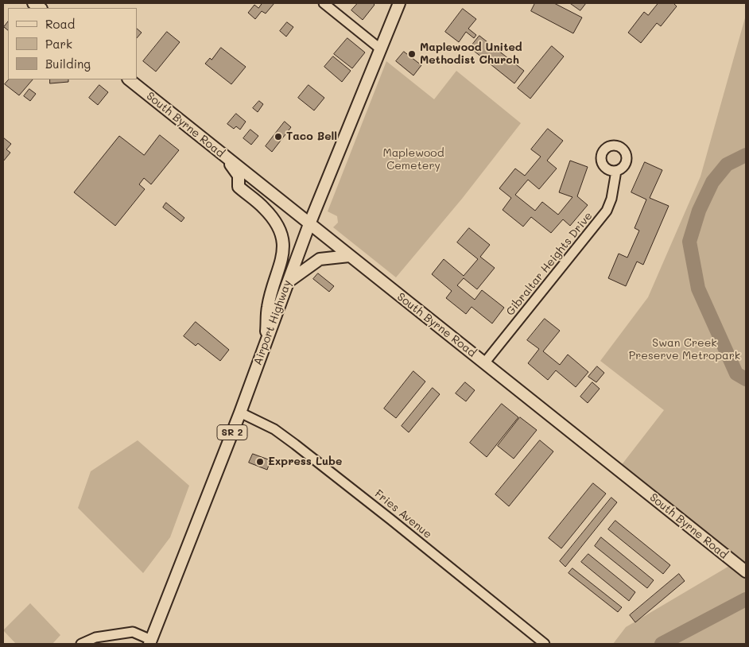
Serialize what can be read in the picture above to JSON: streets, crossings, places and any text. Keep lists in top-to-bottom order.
{
  "streets": {
    "main road": ["South Byrne Road", "Airport Highway", "SR 2"],
    "street": ["Gibraltar Heights Drive", "Fries Avenue"]
  },
  "crossings": [
    ["South Byrne Road", "Gibraltar Heights Drive"],
    ["South Byrne Road", "Airport Highway"],
    ["Airport Highway", "Fries Avenue"]
  ],
  "parks": ["Maplewood Cemetery", "Swan Creek Preserve Metropark"],
  "places": ["Maplewood United Methodist Church", "Taco Bell", "Express Lube"],
  "legend": ["Road", "Park", "Building"]
}
